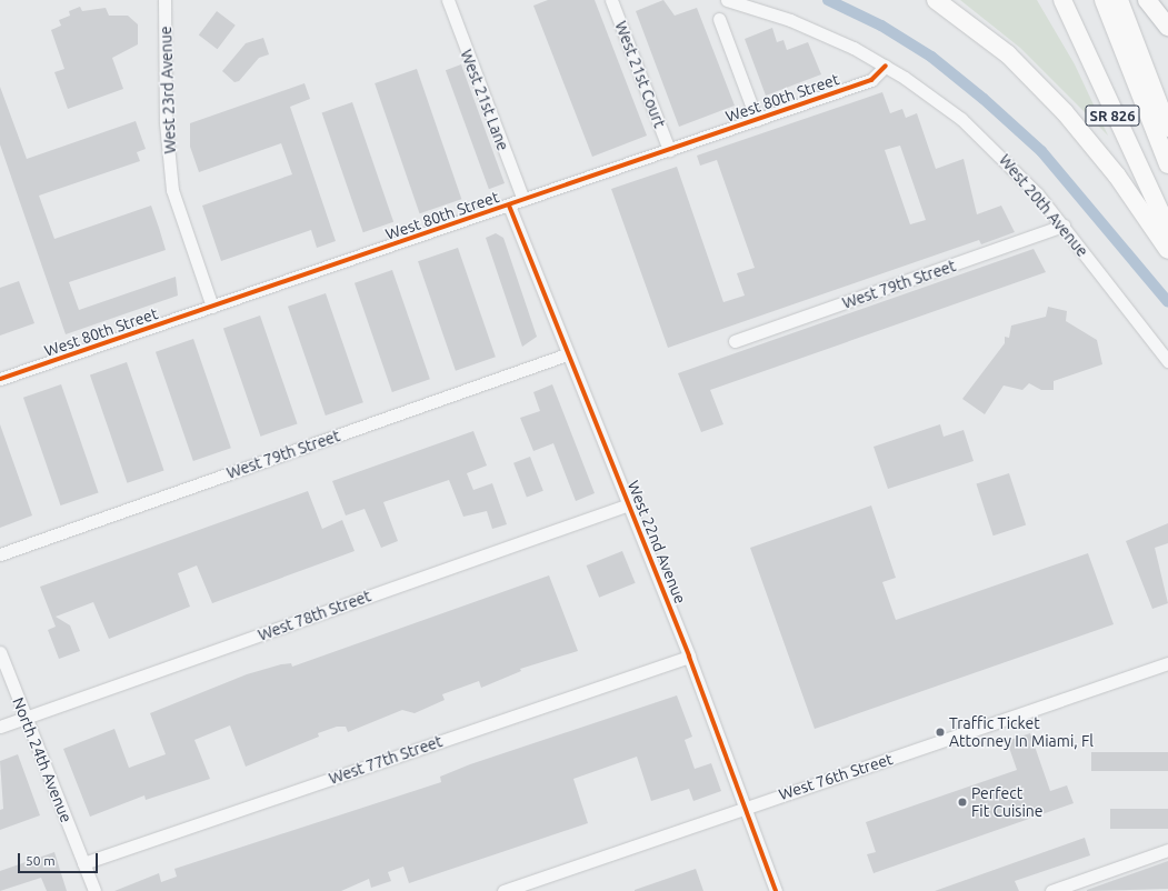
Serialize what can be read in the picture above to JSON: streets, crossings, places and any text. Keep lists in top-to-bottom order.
{
  "streets": {
    "highway": ["SR 826"],
    "street": [
      "West 21st Court",
      "West 23rd Avenue",
      "West 80th Street",
      "West 21st Lane",
      "West 20th Avenue",
      "West 79th Street",
      "West 22nd Avenue",
      "West 78th Street",
      "North 24th Avenue",
      "West 77th Street",
      "West 76th Street"
    ]
  },
  "crossings": [
    ["West 21st Court", "West 80th Street"],
    ["West 23rd Avenue", "West 80th Street"],
    ["West 80th Street", "West 21st Lane"],
    ["West 80th Street", "West 20th Avenue"],
    ["West 80th Street", "West 22nd Avenue"],
    ["West 20th Avenue", "West 79th Street"],
    ["West 79th Street", "West 22nd Avenue"],
    ["West 22nd Avenue", "West 78th Street"],
    ["West 22nd Avenue", "West 77th Street"],
    ["West 22nd Avenue", "West 76th Street"],
    ["West 78th Street", "North 24th Avenue"],
    ["North 24th Avenue", "West 77th Street"]
  ],
  "places": ["Traffic Ticket Attorney In Miami, Fl", "Perfect Fit Cuisine"],
  "scale_bar": "50 m"
}
